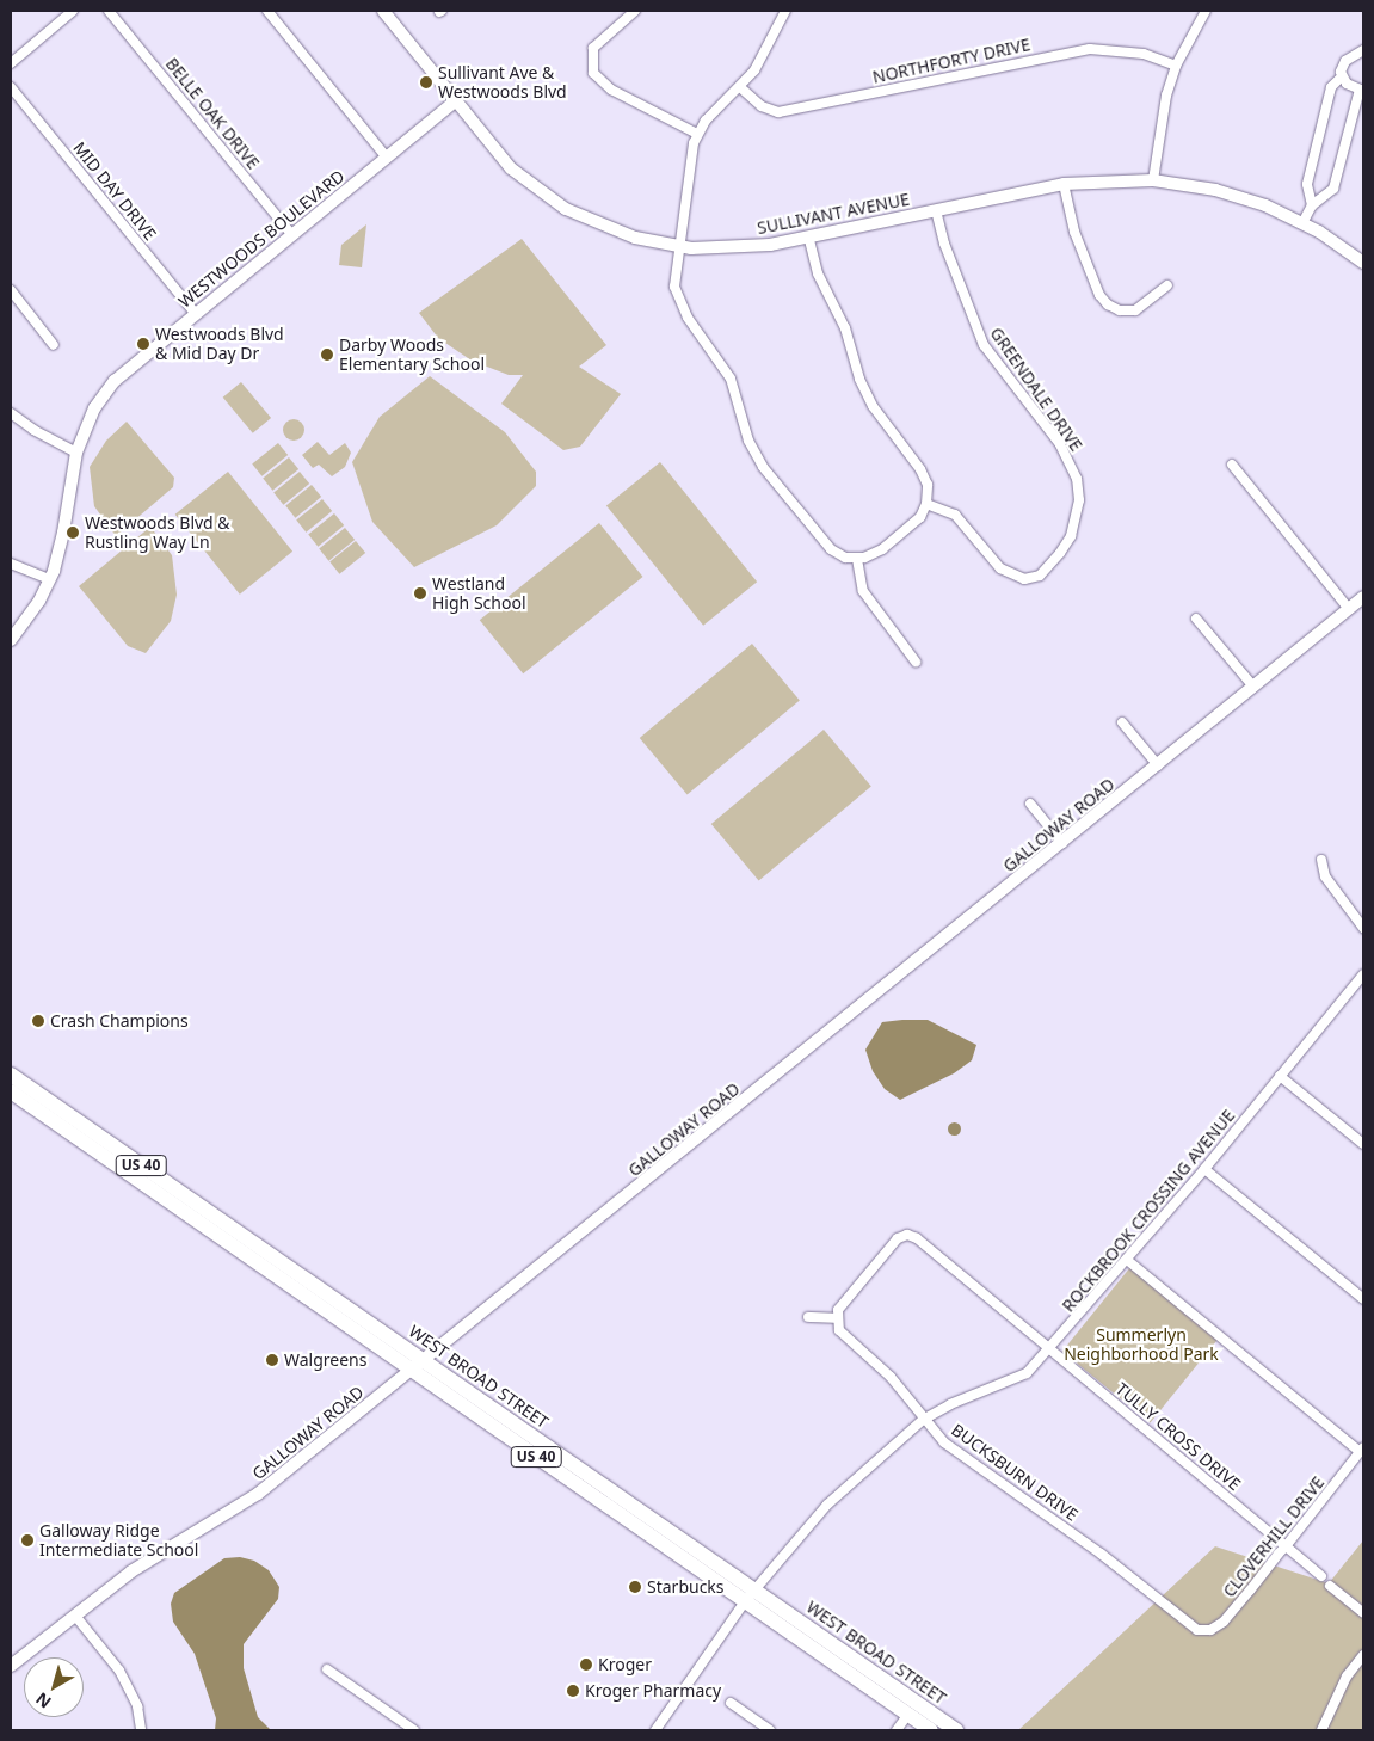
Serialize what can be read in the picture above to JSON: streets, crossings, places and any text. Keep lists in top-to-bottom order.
{
  "streets": {
    "main road": ["US 40", "WEST BROAD STREET"],
    "street": [
      "NORTHFORTY DRIVE",
      "BELLE OAK DRIVE",
      "MID DAY DRIVE",
      "SULLIVANT AVENUE",
      "WESTWOODS BOULEVARD",
      "GREENDALE DRIVE",
      "GALLOWAY ROAD",
      "ROCKBROOK CROSSING AVENUE",
      "TULLY CROSS DRIVE",
      "BUCKSBURN DRIVE",
      "CLOVERHILL DRIVE"
    ]
  },
  "crossings": [
    ["BELLE OAK DRIVE", "WESTWOODS BOULEVARD"],
    ["MID DAY DRIVE", "WESTWOODS BOULEVARD"],
    ["SULLIVANT AVENUE", "WESTWOODS BOULEVARD"],
    ["SULLIVANT AVENUE", "GREENDALE DRIVE"],
    ["GALLOWAY ROAD", "WEST BROAD STREET"],
    ["ROCKBROOK CROSSING AVENUE", "WEST BROAD STREET"],
    ["ROCKBROOK CROSSING AVENUE", "TULLY CROSS DRIVE"],
    ["ROCKBROOK CROSSING AVENUE", "BUCKSBURN DRIVE"],
    ["TULLY CROSS DRIVE", "BUCKSBURN DRIVE"],
    ["TULLY CROSS DRIVE", "CLOVERHILL DRIVE"],
    ["BUCKSBURN DRIVE", "CLOVERHILL DRIVE"]
  ],
  "parks": ["Summerlyn Neighborhood Park"],
  "places": [
    "Sullivant Ave & Westwoods Blvd",
    "Westwoods Blvd & Mid Day Dr",
    "Darby Woods Elementary School",
    "Westwoods Blvd & Rustling Way Ln",
    "Westland High School",
    "Crash Champions",
    "Walgreens",
    "Galloway Ridge Intermediate School",
    "Starbucks",
    "Kroger",
    "Kroger Pharmacy"
  ],
  "north": "bottom left"
}
